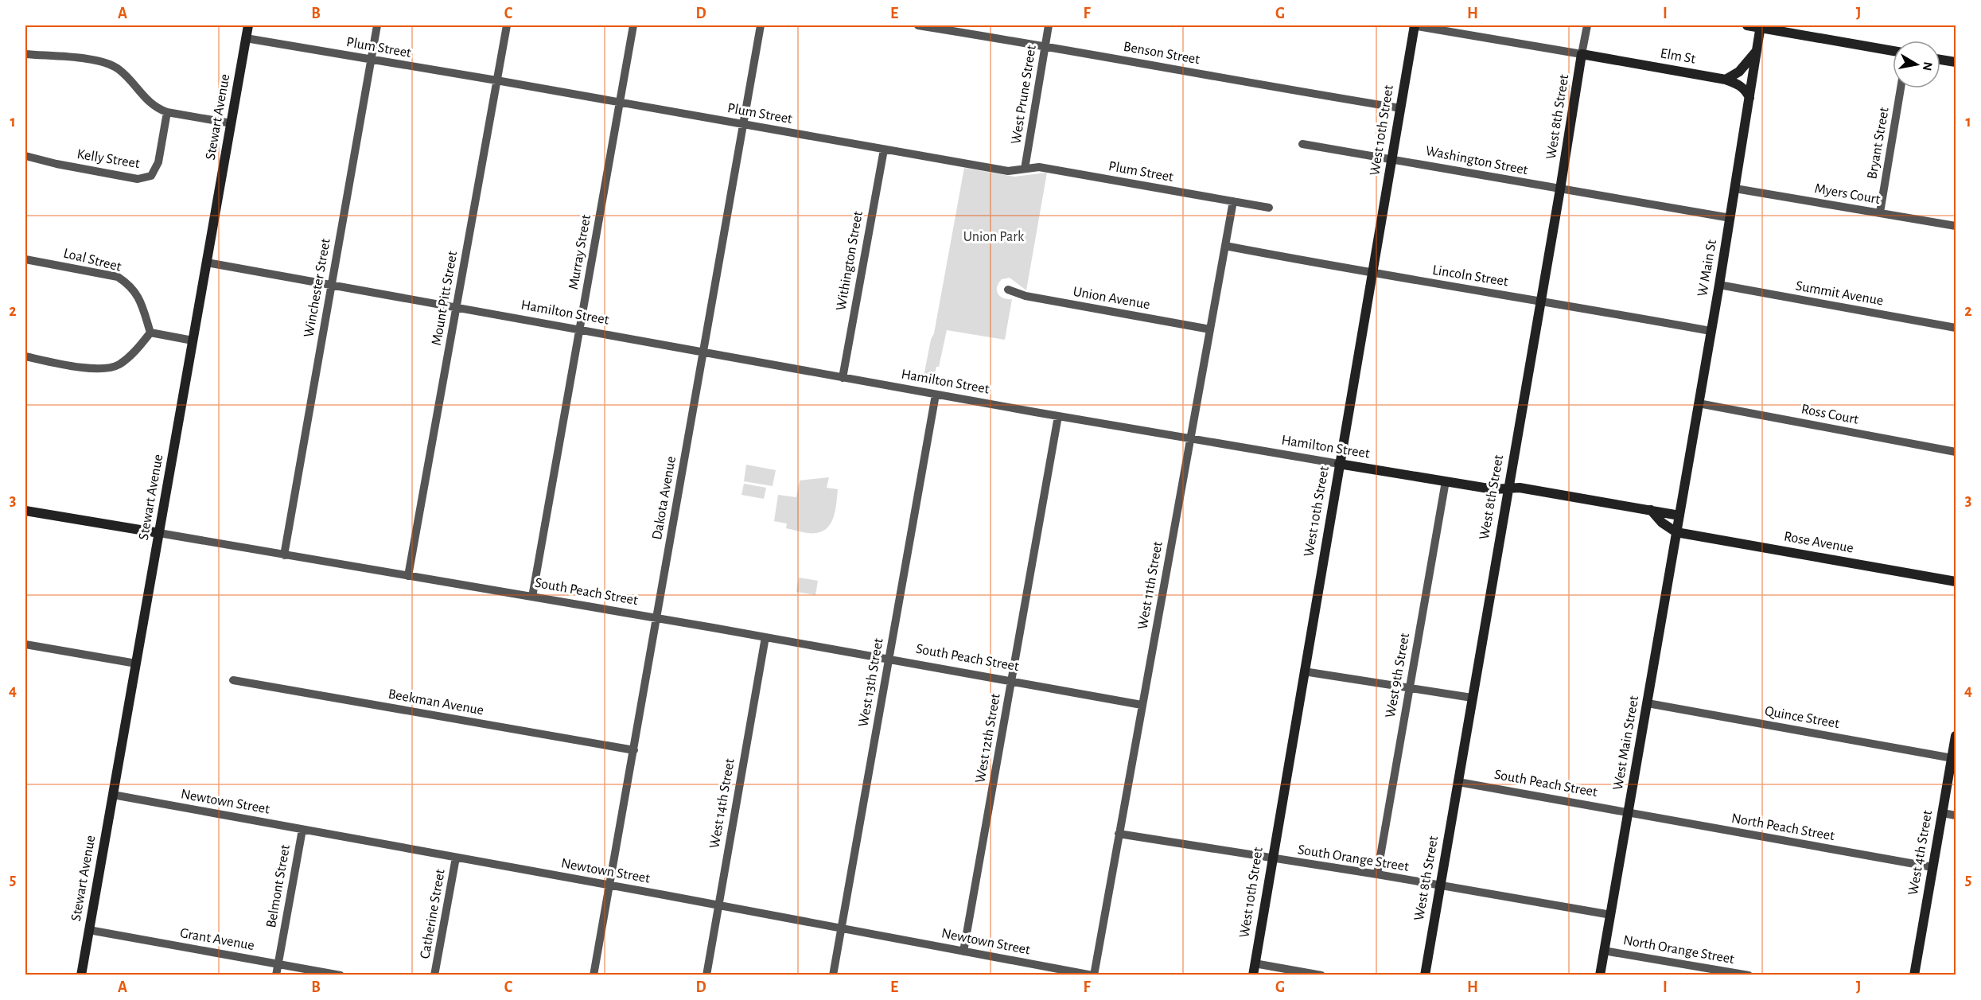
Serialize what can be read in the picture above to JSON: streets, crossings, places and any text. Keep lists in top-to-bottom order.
{
  "streets": {
    "main road": [
      "Elm St",
      "Stewart Avenue",
      "West 8th Street",
      "West 10th Street",
      "W Main St",
      "Hamilton Street",
      "Rose Avenue",
      "South Peach Street",
      "West Main Street",
      "West 4th Street"
    ],
    "street": [
      "Plum Street",
      "Benson Street",
      "West Prune Street",
      "Bryant Street",
      "Kelly Street",
      "Washington Street",
      "Myers Court",
      "Murray Street",
      "Loal Street",
      "Withington Street",
      "Lincoln Street",
      "Winchester Street",
      "Summit Avenue",
      "Mount Pitt Street",
      "Union Avenue",
      "Ross Court",
      "Dakota Avenue",
      "West 11th Street",
      "West 9th Street",
      "West 13th Street",
      "Beekman Avenue",
      "Quince Street",
      "West 12th Street",
      "Newtown Street",
      "West 14th Street",
      "North Peach Street",
      "South Orange Street",
      "Belmont Street",
      "Catherine Street",
      "Grant Avenue",
      "North Orange Street"
    ]
  },
  "crossings": [
    ["Plum Street", "West Prune Street"],
    ["Plum Street", "Stewart Avenue"],
    ["Plum Street", "Murray Street"],
    ["Plum Street", "Withington Street"],
    ["Plum Street", "Winchester Street"],
    ["Plum Street", "Mount Pitt Street"],
    ["Plum Street", "Dakota Avenue"],
    ["Plum Street", "West 11th Street"],
    ["Benson Street", "West Prune Street"],
    ["Benson Street", "West 10th Street"],
    ["Elm St", "West 8th Street"],
    ["Elm St", "W Main St"],
    ["Stewart Avenue", "Hamilton Street"],
    ["Stewart Avenue", "South Peach Street"],
    ["Stewart Avenue", "Newtown Street"],
    ["Stewart Avenue", "Grant Avenue"],
    ["West 8th Street", "Washington Street"],
    ["West 8th Street", "Lincoln Street"],
    ["West 8th Street", "Hamilton Street"],
    ["West 8th Street", "South Peach Street"],
    ["West 8th Street", "South Orange Street"],
    ["West 10th Street", "Washington Street"],
    ["West 10th Street", "Lincoln Street"],
    ["West 10th Street", "Hamilton Street"],
    ["West 10th Street", "South Orange Street"],
    ["Bryant Street", "Myers Court"],
    ["Washington Street", "W Main St"],
    ["Myers Court", "W Main St"],
    ["Murray Street", "Hamilton Street"],
    ["Murray Street", "South Peach Street"],
    ["Withington Street", "Hamilton Street"],
    ["W Main St", "Lincoln Street"],
    ["W Main St", "Summit Avenue"],
    ["W Main St", "Hamilton Street"],
    ["W Main St", "Ross Court"],
    ["W Main St", "West Main Street"],
    ["Lincoln Street", "West 11th Street"],
    ["Winchester Street", "Hamilton Street"],
    ["Winchester Street", "South Peach Street"],
    ["Mount Pitt Street", "Hamilton Street"],
    ["Mount Pitt Street", "South Peach Street"],
    ["Union Avenue", "West 11th Street"],
    ["Hamilton Street", "Dakota Avenue"],
    ["Hamilton Street", "West 11th Street"],
    ["Hamilton Street", "West 9th Street"],
    ["Hamilton Street", "West 13th Street"],
    ["Hamilton Street", "West 12th Street"],
    ["Hamilton Street", "West Main Street"],
    ["Dakota Avenue", "South Peach Street"],
    ["Dakota Avenue", "Beekman Avenue"],
    ["Dakota Avenue", "Newtown Street"],
    ["Rose Avenue", "West Main Street"],
    ["West 11th Street", "South Peach Street"],
    ["West 11th Street", "Newtown Street"],
    ["West 11th Street", "South Orange Street"],
    ["South Peach Street", "West 13th Street"],
    ["South Peach Street", "West 12th Street"],
    ["South Peach Street", "West Main Street"],
    ["South Peach Street", "West 14th Street"],
    ["South Peach Street", "North Peach Street"],
    ["West 9th Street", "South Orange Street"],
    ["West 13th Street", "Newtown Street"],
    ["Quince Street", "West Main Street"],
    ["Quince Street", "West 4th Street"],
    ["West 12th Street", "Newtown Street"],
    ["West Main Street", "North Peach Street"],
    ["West Main Street", "South Orange Street"],
    ["West Main Street", "North Orange Street"],
    ["Newtown Street", "West 14th Street"],
    ["Newtown Street", "Belmont Street"],
    ["Newtown Street", "Catherine Street"],
    ["North Peach Street", "West 4th Street"],
    ["Belmont Street", "Grant Avenue"]
  ],
  "parks": ["Union Park"],
  "north": "right",
  "grid": {
    "columns": [
      "A",
      "B",
      "C",
      "D",
      "E",
      "F",
      "G",
      "H",
      "I",
      "J"
    ],
    "rows": [
      "1",
      "2",
      "3",
      "4",
      "5"
    ]
  }
}
